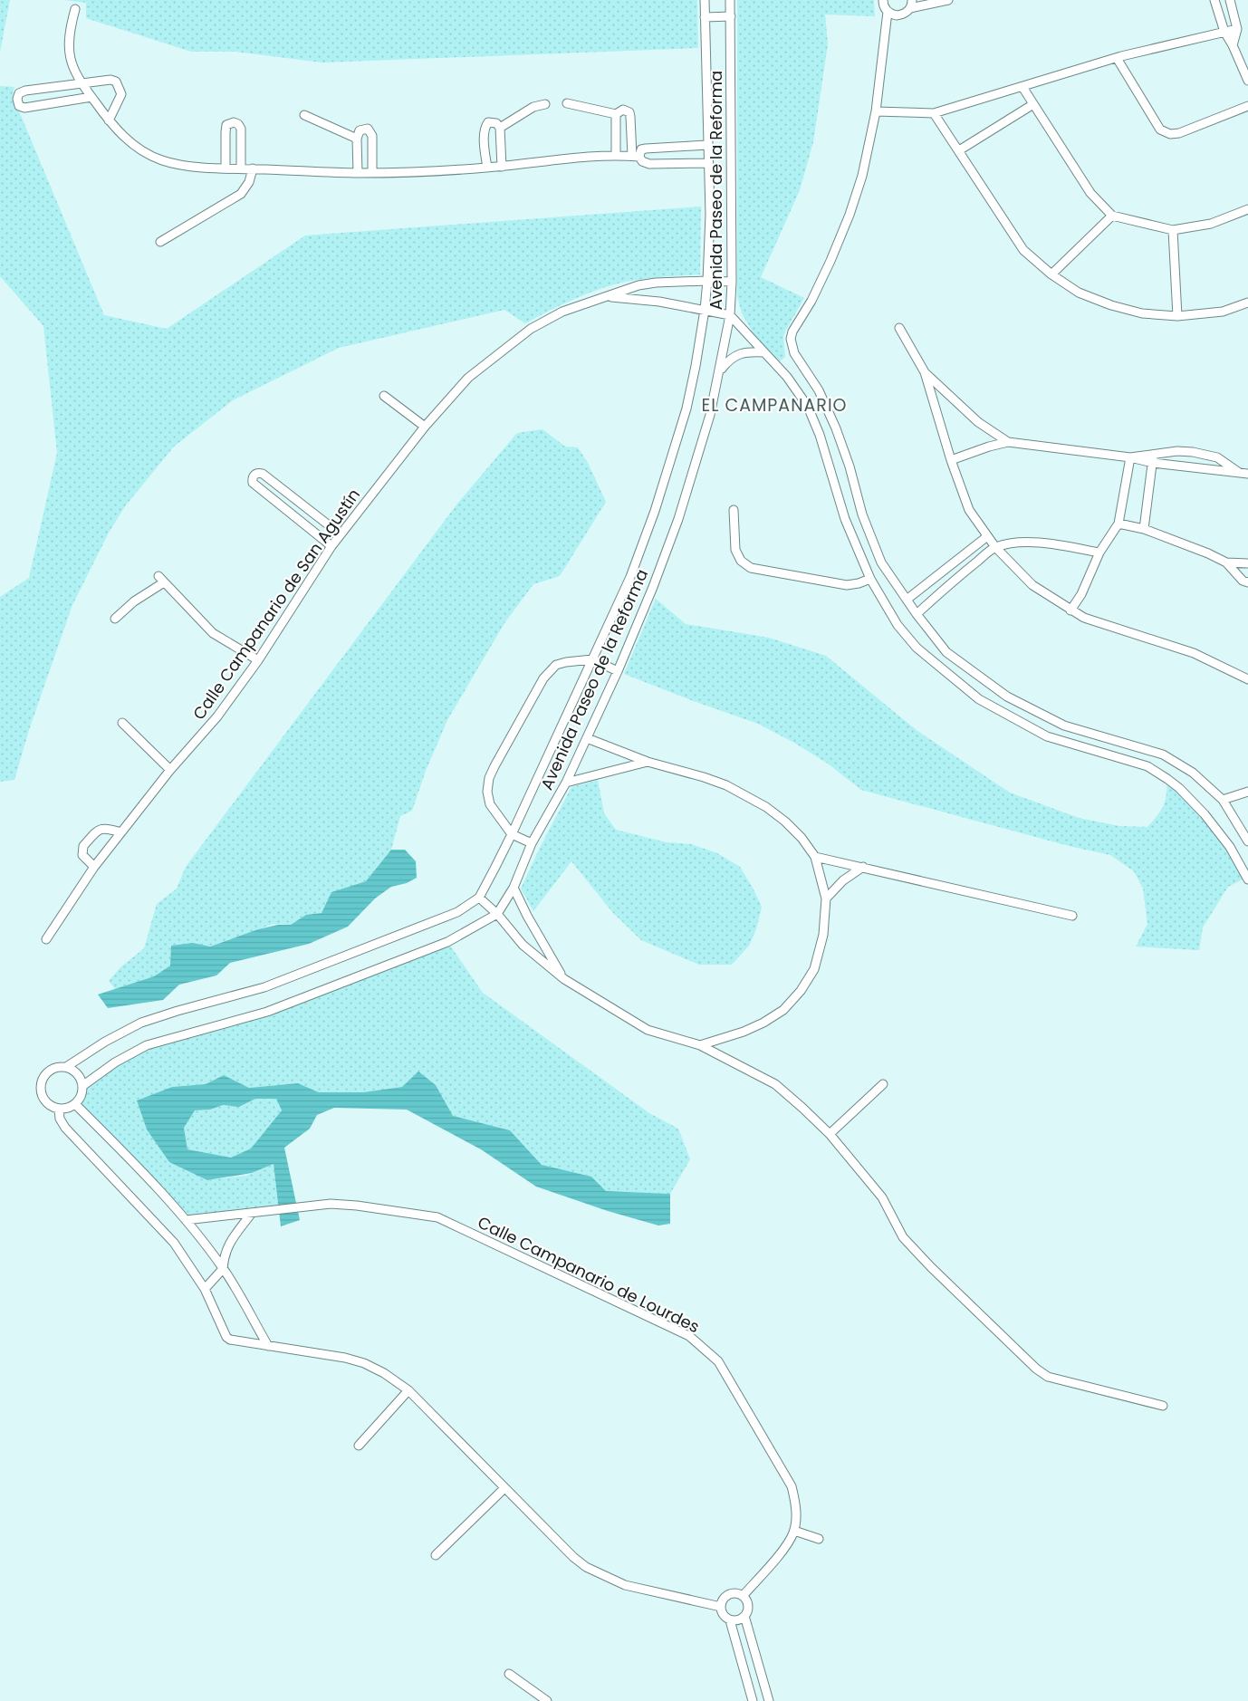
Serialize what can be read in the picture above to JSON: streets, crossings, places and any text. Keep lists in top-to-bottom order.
{
  "streets": {
    "street": ["Avenida Paseo de la Reforma", "Calle Campanario de San Agustín", "Calle Campanario de Lourdes"]
  },
  "crossings": [
    ["Avenida Paseo de la Reforma", "Calle Campanario de San Agustín"]
  ],
  "districts": ["EL CAMPANARIO"]
}
